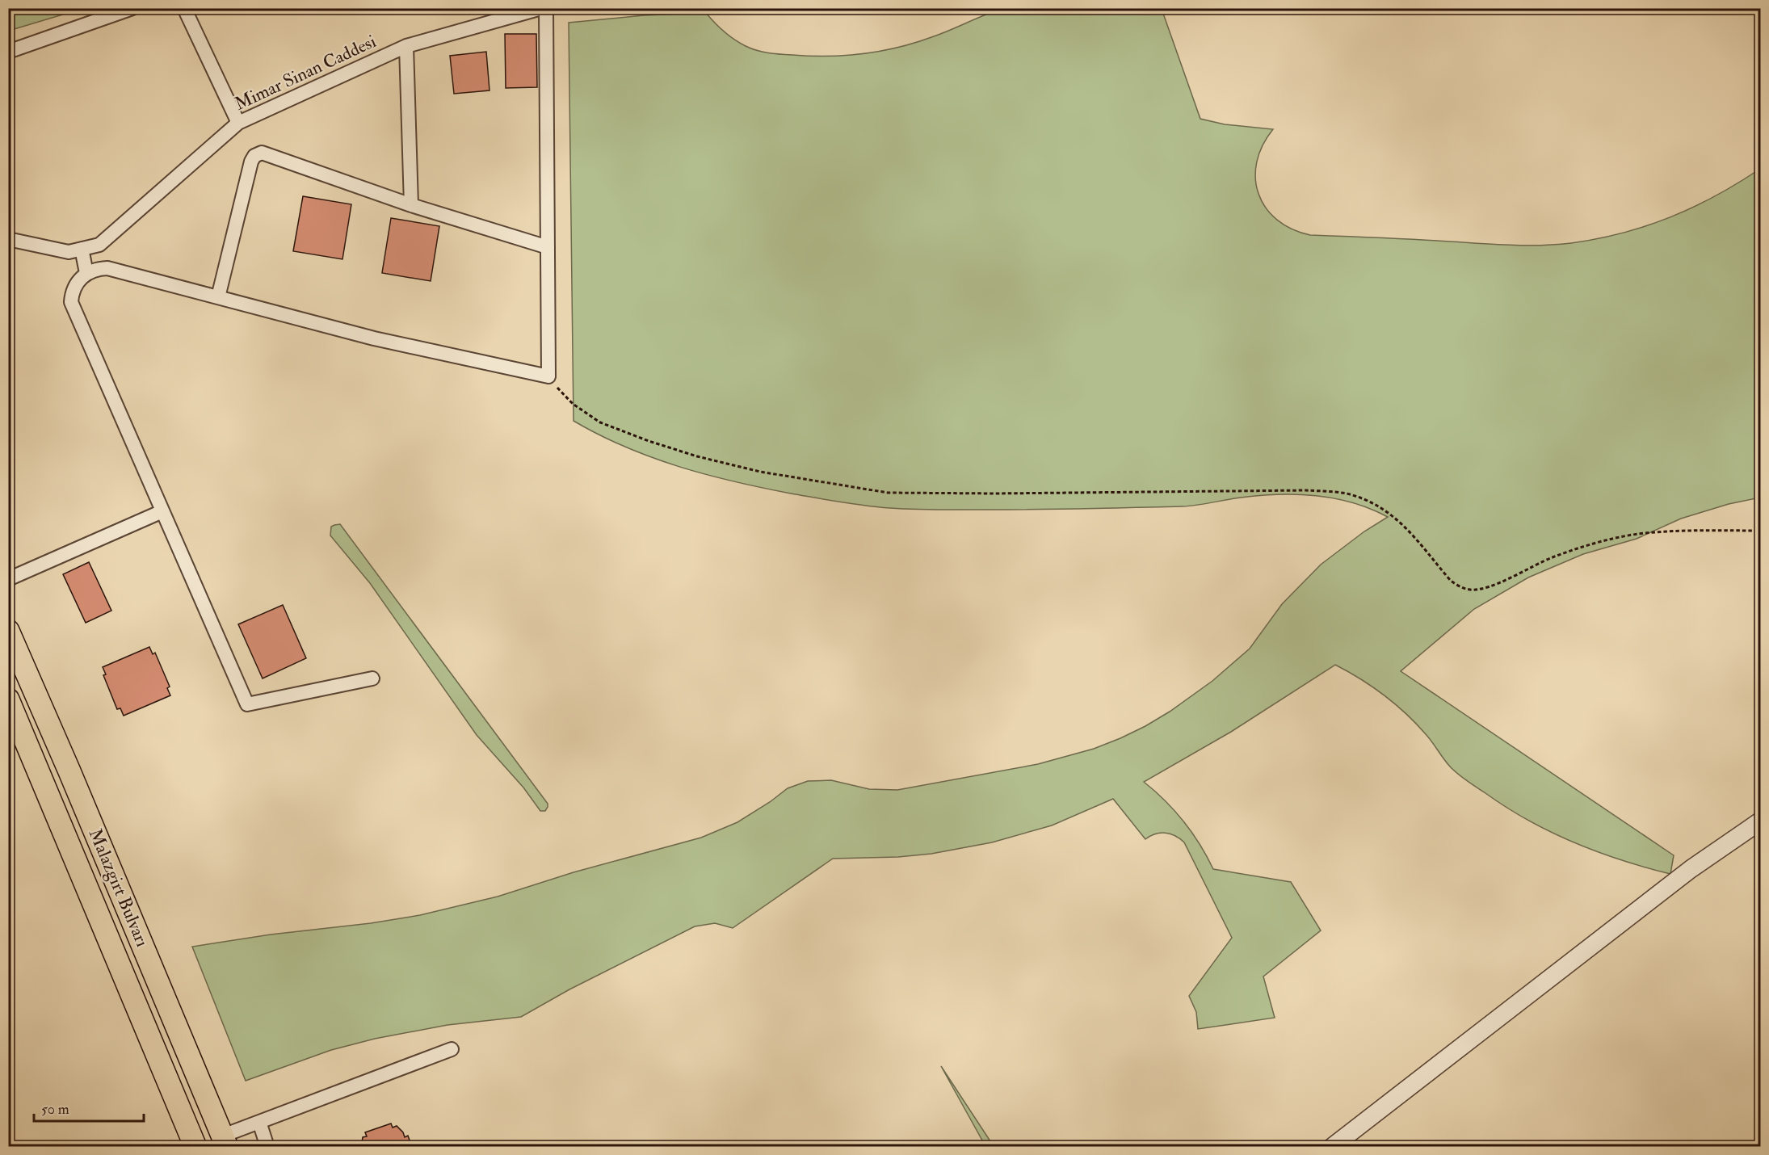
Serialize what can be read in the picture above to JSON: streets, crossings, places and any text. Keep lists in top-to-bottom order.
{
  "streets": {
    "highway": ["Malazgirt Bulvarı"],
    "street": ["Mimar Sinan Caddesi"]
  },
  "scale_bar": "50 m"
}
